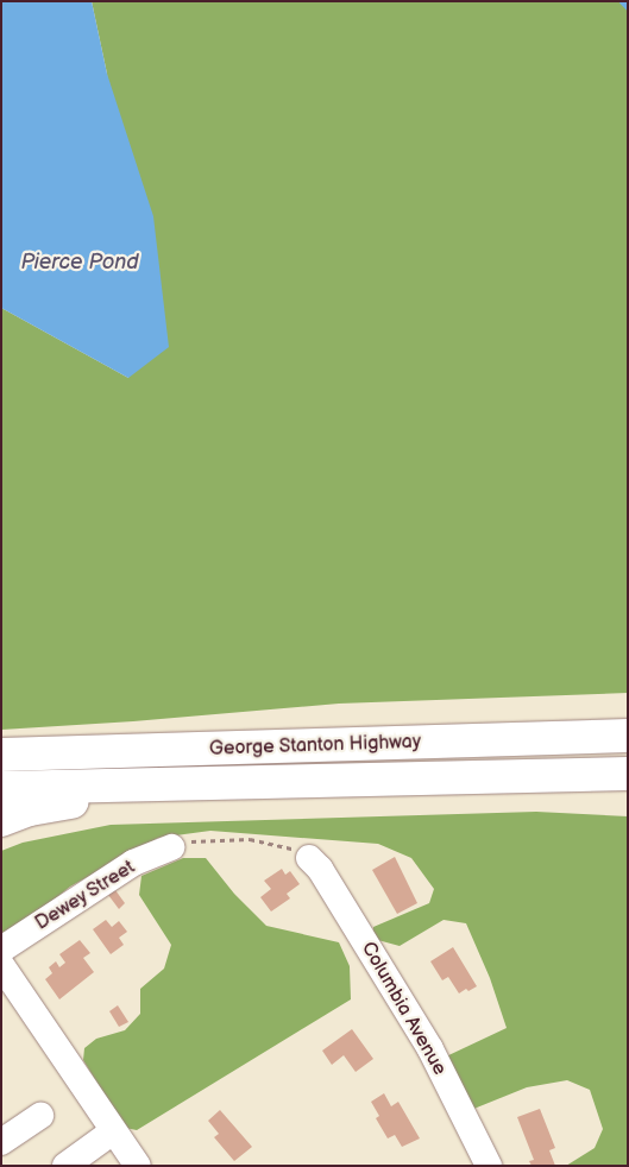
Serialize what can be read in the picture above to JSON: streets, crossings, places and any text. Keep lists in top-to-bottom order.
{
  "streets": {
    "highway": ["George Stanton Highway"],
    "street": ["Dewey Street", "Columbia Avenue"]
  },
  "water": ["Pierce Pond"]
}
